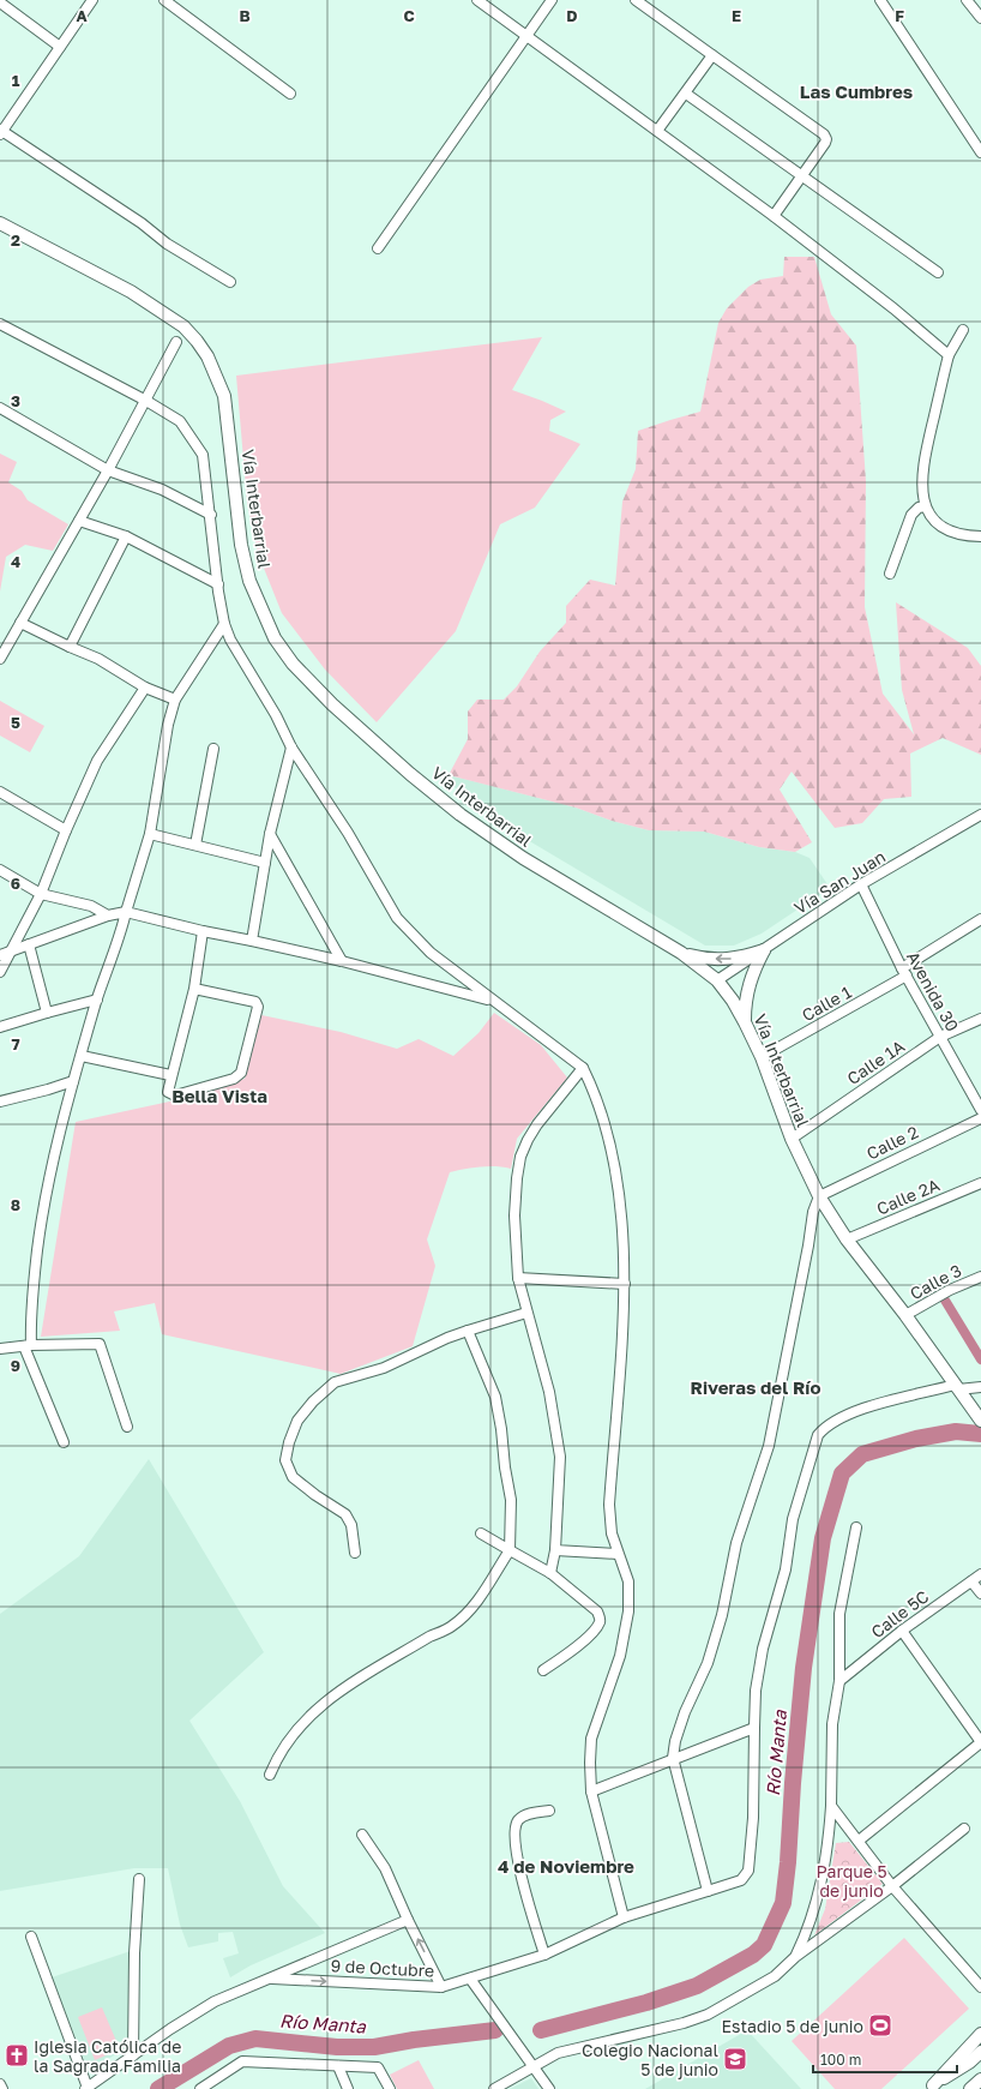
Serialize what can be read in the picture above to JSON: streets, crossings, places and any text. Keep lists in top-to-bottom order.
{
  "streets": {
    "main road": ["Vía Interbarrial"],
    "street": [
      "Vía San Juan",
      "Avenida 30",
      "Calle 1",
      "Calle 1A",
      "Calle 2",
      "Calle 2A",
      "Calle 3",
      "Calle 5C",
      "9 de Octubre"
    ]
  },
  "crossings": [
    ["Vía Interbarrial", "Vía San Juan"],
    ["Vía Interbarrial", "Calle 1"],
    ["Vía Interbarrial", "Calle 1A"],
    ["Vía Interbarrial", "Calle 2"],
    ["Vía Interbarrial", "Calle 2A"],
    ["Vía Interbarrial", "Calle 3"],
    ["Vía San Juan", "Avenida 30"],
    ["Avenida 30", "Calle 1"],
    ["Avenida 30", "Calle 1A"]
  ],
  "districts": [
    "Las Cumbres",
    "Bella Vista",
    "Riveras del Río",
    "4 de Noviembre"
  ],
  "water": ["Río Manta"],
  "parks": ["Parque 5 de junio"],
  "places": {
    "sports": ["Estadio 5 de junio"],
    "church": ["Iglesia Católica de la Sagrada Familia"],
    "school or university": ["Colegio Nacional 5 de junio"]
  },
  "scale_bar": "100 m",
  "grid": {
    "columns": [
      "A",
      "B",
      "C",
      "D",
      "E",
      "F"
    ],
    "rows": [
      "1",
      "2",
      "3",
      "4",
      "5",
      "6",
      "7",
      "8",
      "9"
    ]
  }
}
